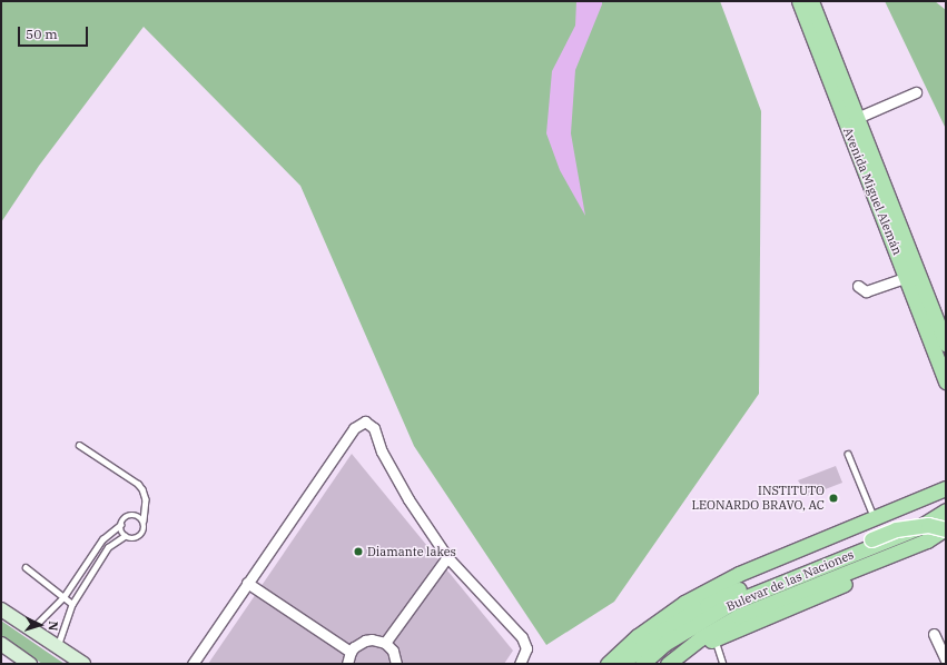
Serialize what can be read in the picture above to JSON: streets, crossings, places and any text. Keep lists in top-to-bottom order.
{
  "streets": {
    "main road": ["Avenida Miguel Alemán", "Bulevar de las Naciones"]
  },
  "places": ["INSTITUTO LEONARDO BRAVO, AC", "Diamante lakes"],
  "scale_bar": "50 m",
  "north": "right"
}
